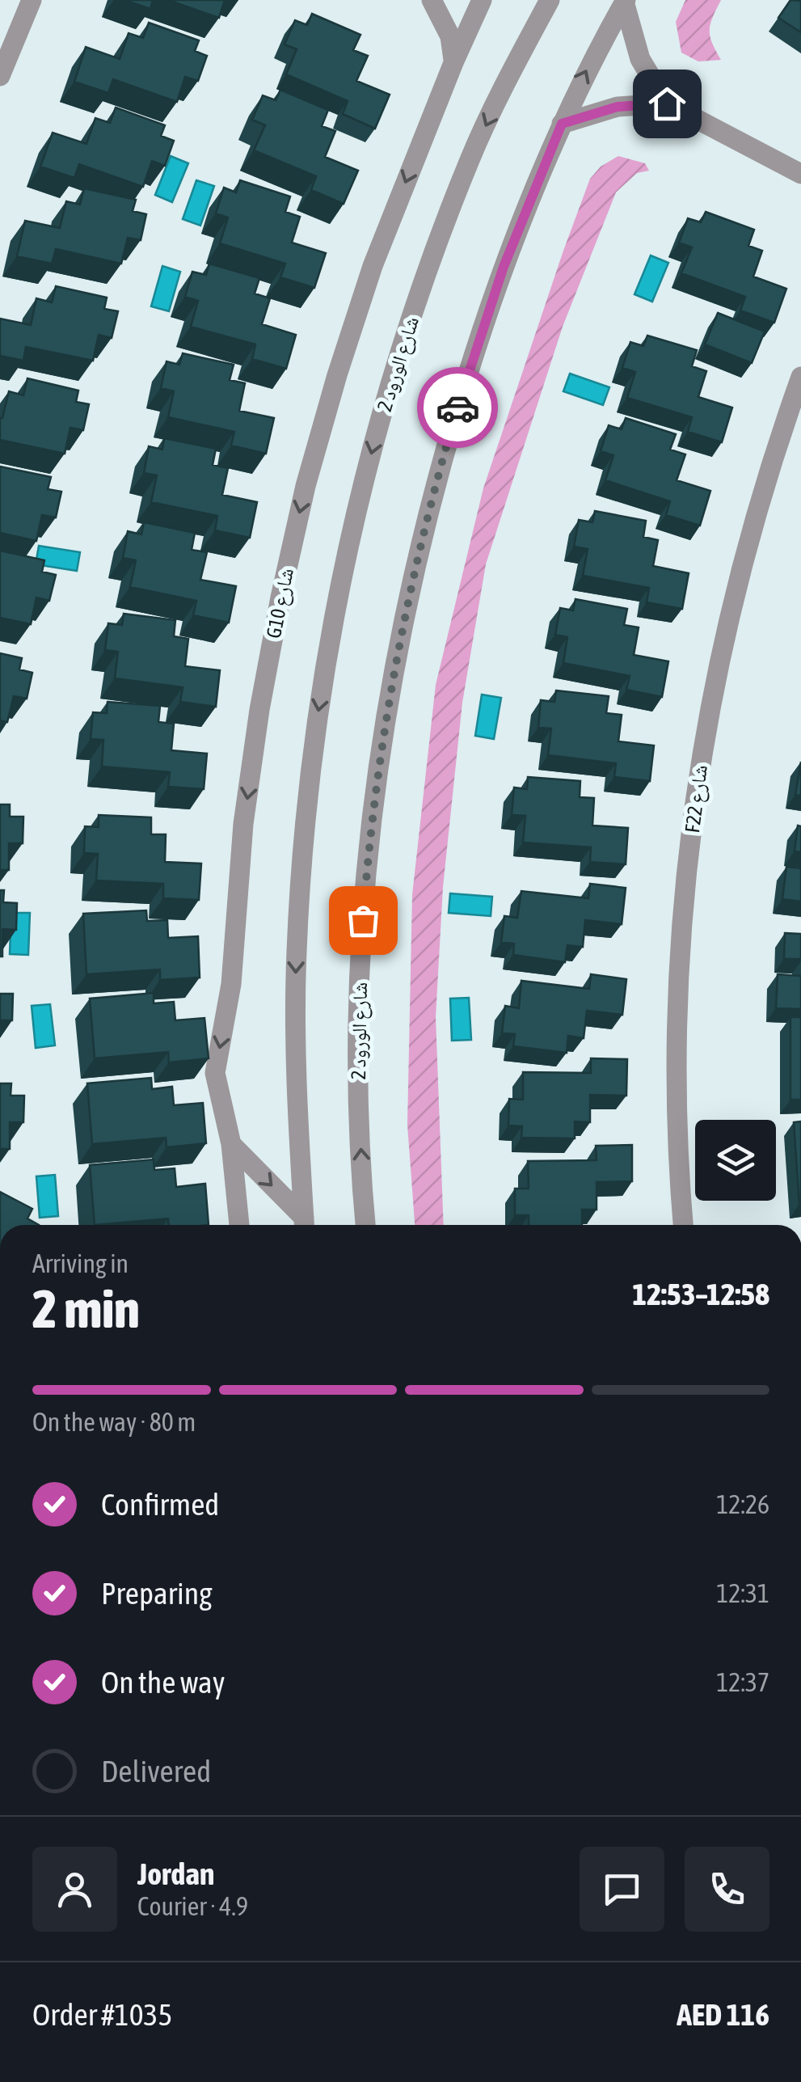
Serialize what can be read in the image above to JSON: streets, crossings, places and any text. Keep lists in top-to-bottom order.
{
  "streets": {
    "street": ["شارع الورود 2", "G10 شارع", "F22 شارع"]
  },
  "one_way": ["G10 شارع"],
  "page": {
    "heading": ["2 min", "Arriving in", "12:53–12:58"],
    "panel": [
      "Jordan",
      "Courier · 4.9",
      "Order #1035",
      "AED 116"
    ],
    "bar": "On the way · 80 m",
    "list": [
      ["Confirmed", "12:26"],
      ["Preparing", "12:31"],
      ["On the way", "12:37"],
      "Delivered"
    ]
  }
}
